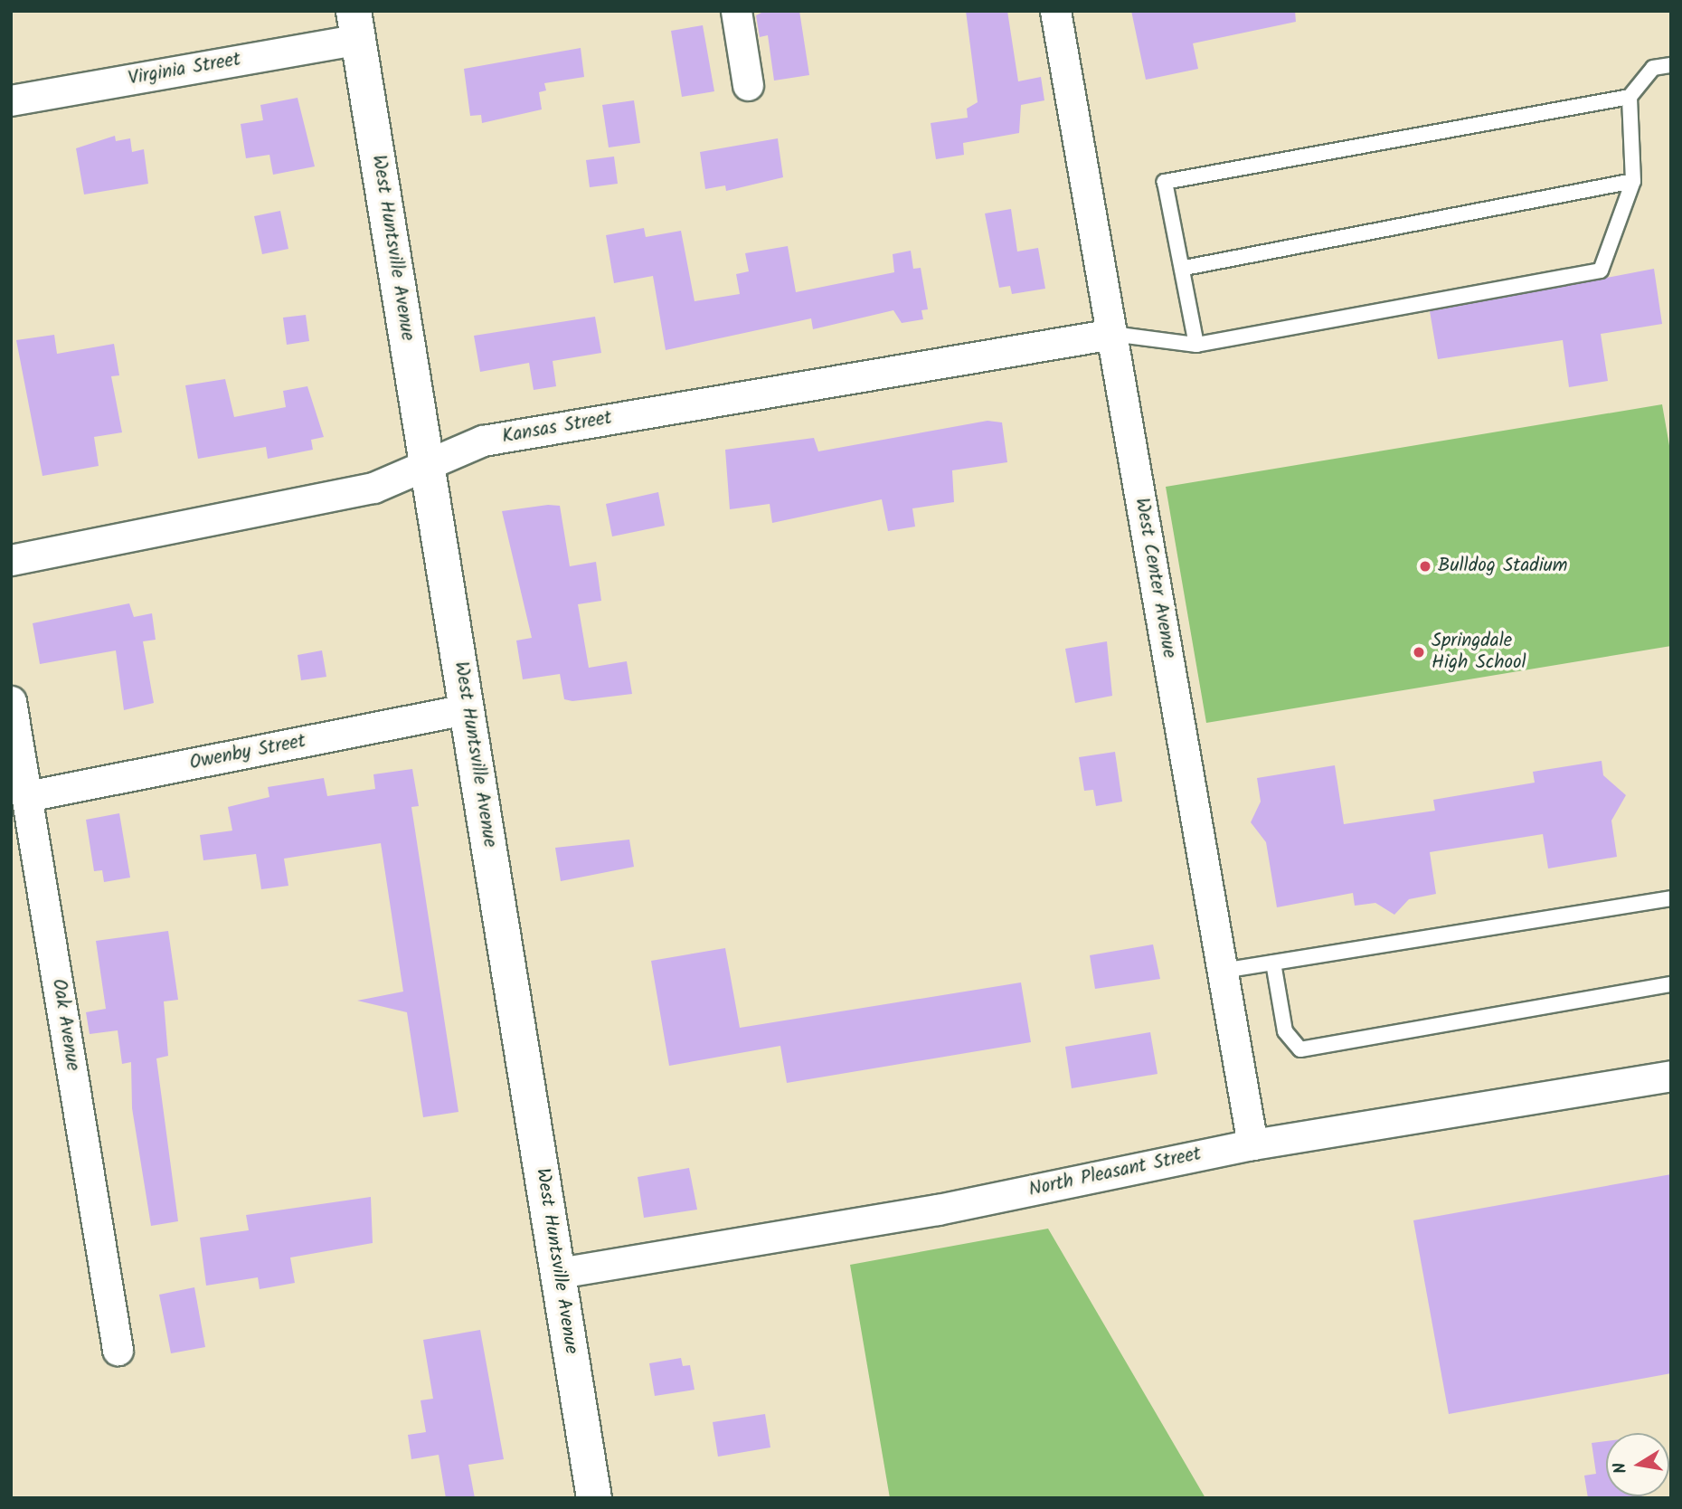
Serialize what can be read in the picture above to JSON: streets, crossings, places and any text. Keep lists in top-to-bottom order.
{
  "streets": {
    "main road": ["West Huntsville Avenue"],
    "street": [
      "Virginia Street",
      "Kansas Street",
      "West Center Avenue",
      "Owenby Street",
      "Oak Avenue",
      "North Pleasant Street"
    ]
  },
  "crossings": [
    ["Virginia Street", "West Huntsville Avenue"],
    ["West Huntsville Avenue", "Kansas Street"],
    ["West Huntsville Avenue", "Owenby Street"],
    ["West Huntsville Avenue", "North Pleasant Street"],
    ["Kansas Street", "West Center Avenue"],
    ["West Center Avenue", "North Pleasant Street"],
    ["Owenby Street", "Oak Avenue"]
  ],
  "places": ["Bulldog Stadium", "Springdale High School"],
  "north": "left"
}
